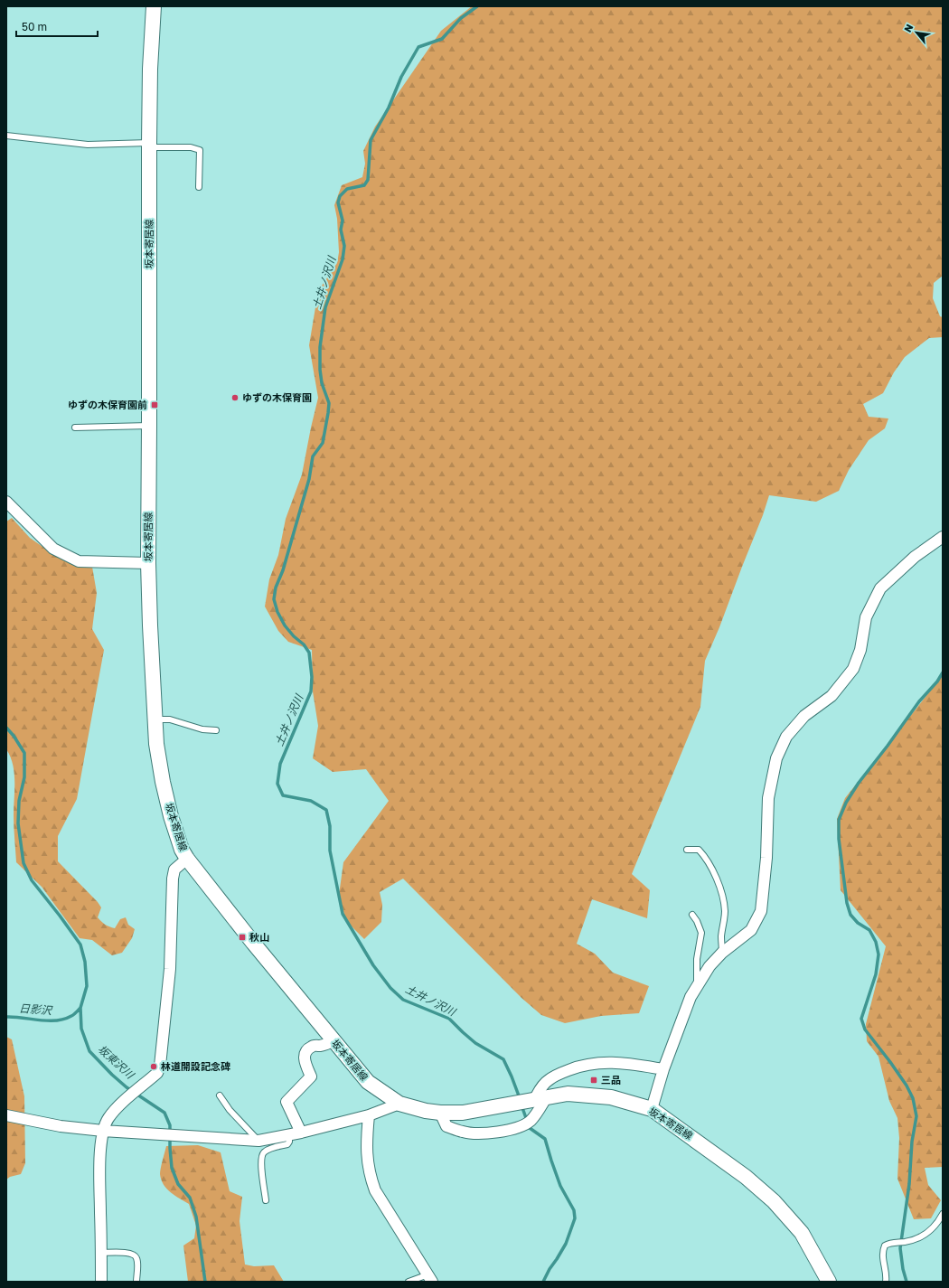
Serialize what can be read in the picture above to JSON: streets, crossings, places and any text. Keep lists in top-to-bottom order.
{
  "streets": {
    "main road": ["坂本寄居線"]
  },
  "water": ["土井ノ沢川", "日影沢", "坂東沢川"],
  "places": {
    "other": ["ゆずの木保育園", "林道開設記念碑"],
    "transit": ["ゆずの木保育園前", "秋山", "三品"]
  },
  "scale_bar": "50 m",
  "north": "top left"
}
